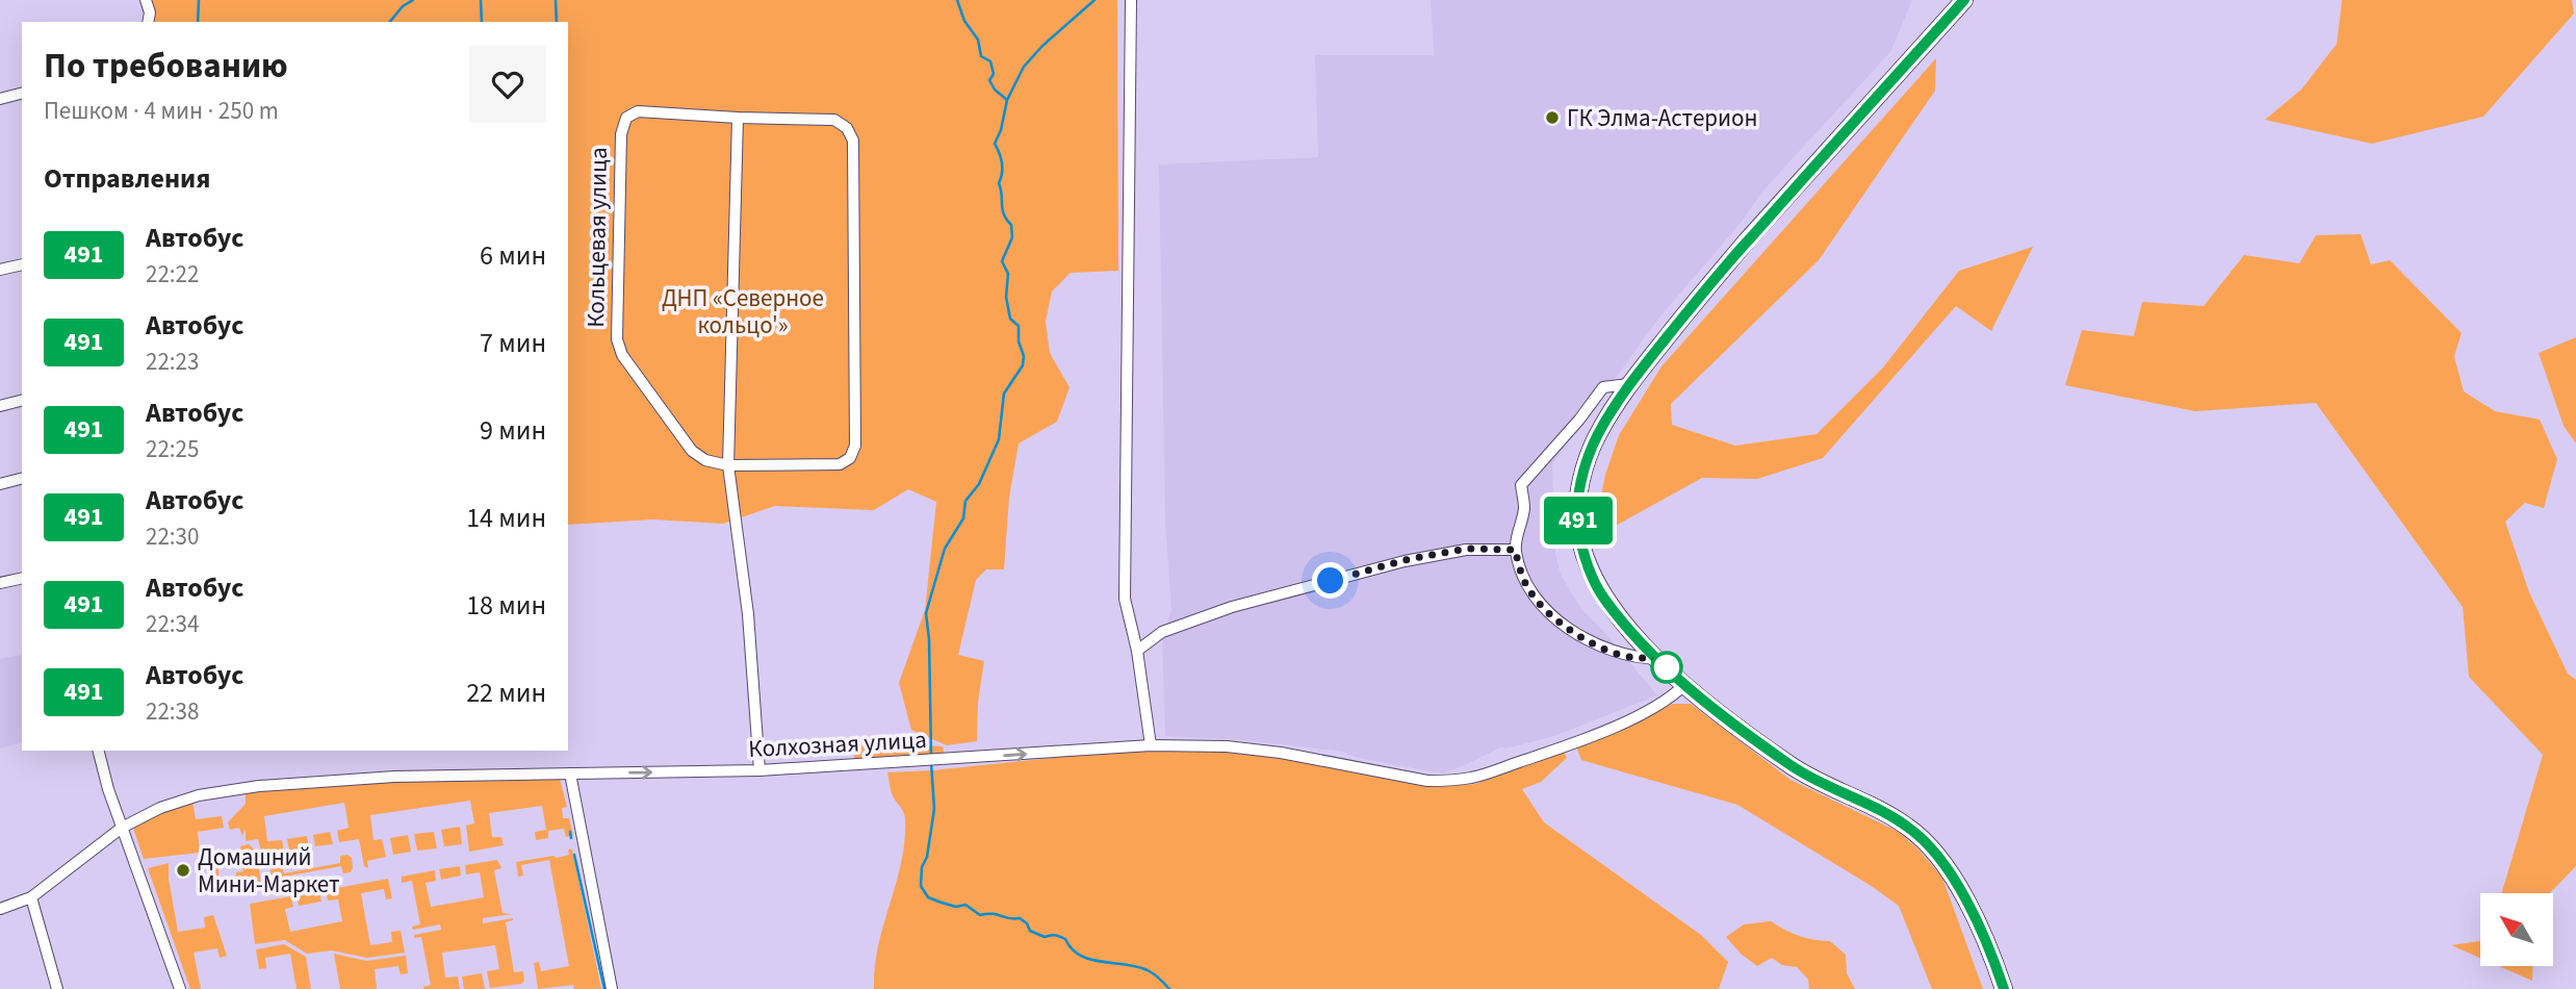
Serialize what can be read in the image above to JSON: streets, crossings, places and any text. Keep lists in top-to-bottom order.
{
  "streets": {
    "street": ["Кольцевая улица", "Колхозная улица"]
  },
  "parks": ["ДНП «Северное кольцо'»"],
  "places": ["ГК Элма-Астерион", "Домашний Мини-Маркет"],
  "lines": ["bus line 491"],
  "north": "top left",
  "page": {
    "on_map": "491",
    "heading": [
      ["По требованию", "Пешком · 4 мин · 250 m"],
      "Отправления"
    ],
    "list": [
      {
        "mark": "491",
        "name": "Автобус",
        "note": "22:22",
        "value": "6 мин"
      },
      {
        "mark": "491",
        "name": "Автобус",
        "note": "22:23",
        "value": "7 мин"
      },
      {
        "mark": "491",
        "name": "Автобус",
        "note": "22:25",
        "value": "9 мин"
      },
      {
        "mark": "491",
        "name": "Автобус",
        "note": "22:30",
        "value": "14 мин"
      },
      {
        "mark": "491",
        "name": "Автобус",
        "note": "22:34",
        "value": "18 мин"
      },
      {
        "mark": "491",
        "name": "Автобус",
        "note": "22:38",
        "value": "22 мин"
      }
    ]
  }
}
